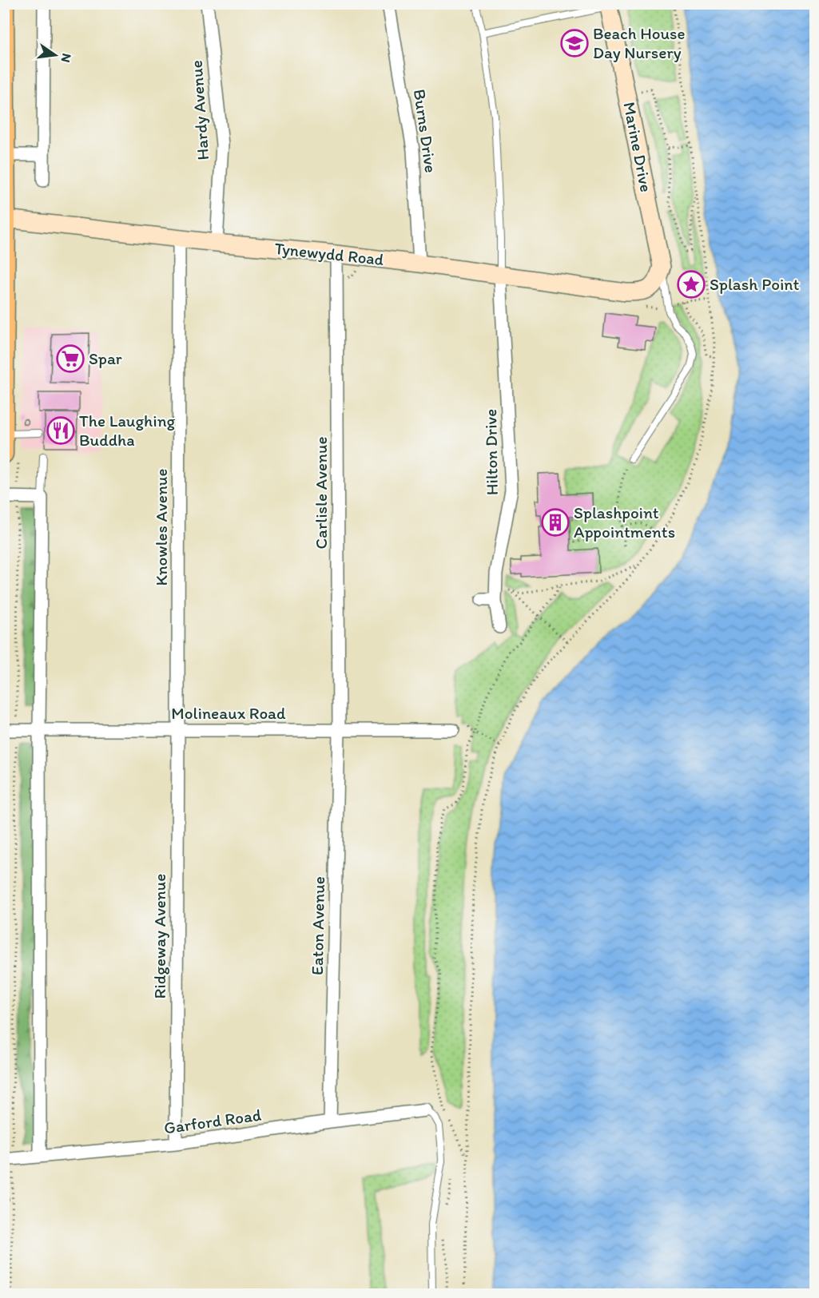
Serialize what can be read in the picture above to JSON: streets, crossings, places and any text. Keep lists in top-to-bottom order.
{
  "streets": {
    "main road": ["Marine Drive", "Tynewydd Road"],
    "street": [
      "Hardy Avenue",
      "Burns Drive",
      "Hilton Drive",
      "Carlisle Avenue",
      "Knowles Avenue",
      "Molineaux Road",
      "Eaton Avenue",
      "Ridgeway Avenue",
      "Garford Road"
    ]
  },
  "crossings": [
    ["Hardy Avenue", "Tynewydd Road"],
    ["Burns Drive", "Tynewydd Road"],
    ["Marine Drive", "Tynewydd Road"],
    ["Tynewydd Road", "Hilton Drive"],
    ["Tynewydd Road", "Carlisle Avenue"],
    ["Tynewydd Road", "Knowles Avenue"],
    ["Carlisle Avenue", "Molineaux Road"],
    ["Carlisle Avenue", "Eaton Avenue"],
    ["Knowles Avenue", "Molineaux Road"],
    ["Knowles Avenue", "Ridgeway Avenue"],
    ["Molineaux Road", "Eaton Avenue"],
    ["Molineaux Road", "Ridgeway Avenue"],
    ["Eaton Avenue", "Garford Road"],
    ["Ridgeway Avenue", "Garford Road"]
  ],
  "places": {
    "school or university": ["Beach House Day Nursery"],
    "place": ["Splash Point"],
    "supermarket": ["Spar"],
    "restaurant": ["The Laughing Buddha"],
    "building": ["Splashpoint Appointments"]
  },
  "north": "right"
}
